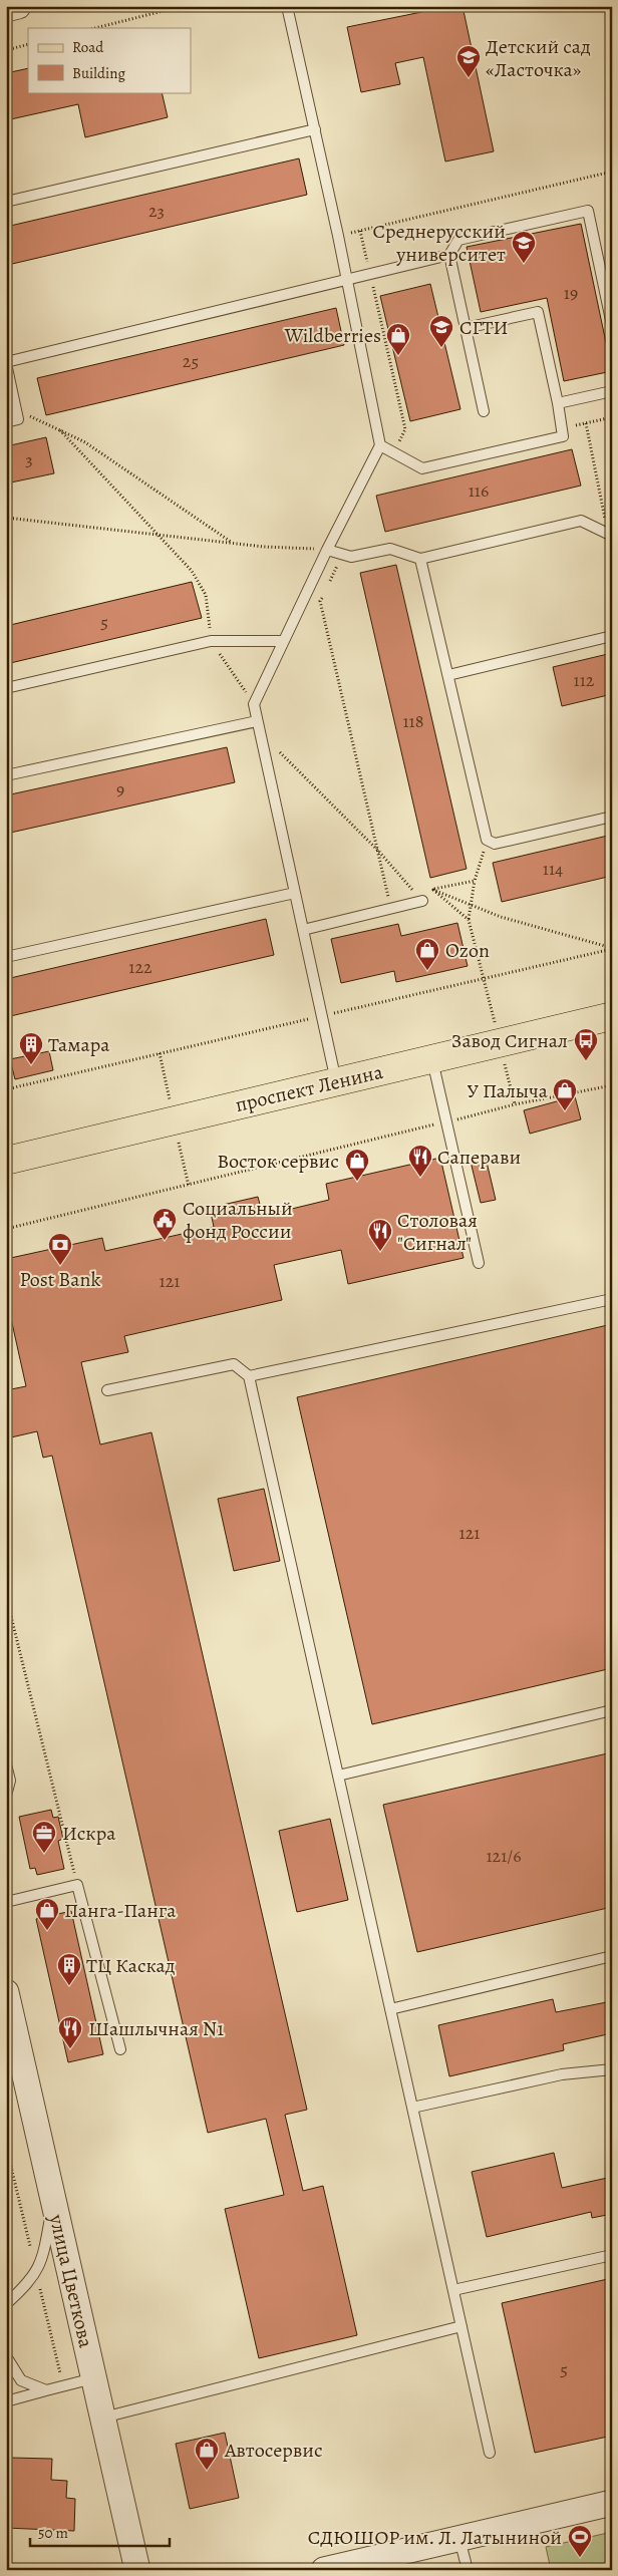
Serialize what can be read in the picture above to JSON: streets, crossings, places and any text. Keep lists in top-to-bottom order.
{
  "streets": {
    "main road": ["проспект Ленина"],
    "street": ["улица Цветкова"]
  },
  "places": {
    "school or university": ["Детский сад «Ласточка»", "Среднерусский университет", "СГТИ"],
    "shop": [
      "Wildberries",
      "Ozon",
      "У Палыча",
      "Восток сервис",
      "Панга-Панга",
      "Автосервис"
    ],
    "bus stop": ["Завод Сигнал"],
    "building": ["Тамара", "ТЦ Каскад"],
    "restaurant": ["Саперави", "Столовая \"Сигнал\"", "Шашлычная N1"],
    "public building": ["Социальный фонд России"],
    "bank": ["Post Bank"],
    "office": ["Искра"],
    "sports": ["СДЮШОР им. Л. Латыниной"]
  },
  "house_numbers": [
    "23",
    "19",
    "25",
    "3",
    "116",
    "5",
    "112",
    "118",
    "9",
    "114",
    "122",
    "121",
    "121",
    "121/6",
    "5"
  ],
  "legend": ["Road", "Building"],
  "scale_bar": "50 m"
}
